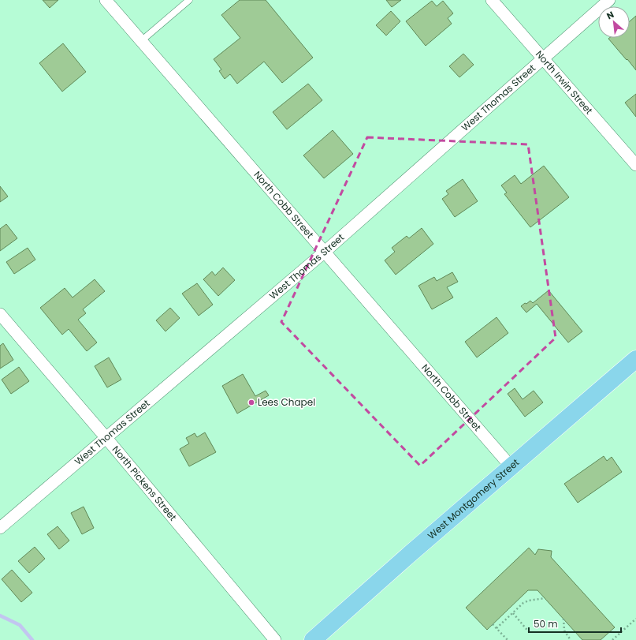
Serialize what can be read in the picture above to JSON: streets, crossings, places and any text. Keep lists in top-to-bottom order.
{
  "streets": {
    "main road": ["West Montgomery Street"],
    "street": [
      "North Irwin Street",
      "West Thomas Street",
      "North Cobb Street",
      "North Pickens Street"
    ]
  },
  "crossings": [
    ["North Irwin Street", "West Thomas Street"],
    ["West Thomas Street", "North Cobb Street"],
    ["West Thomas Street", "North Pickens Street"],
    ["North Cobb Street", "West Montgomery Street"]
  ],
  "places": ["Lees Chapel"],
  "scale_bar": "50 m",
  "north": "top left"
}
